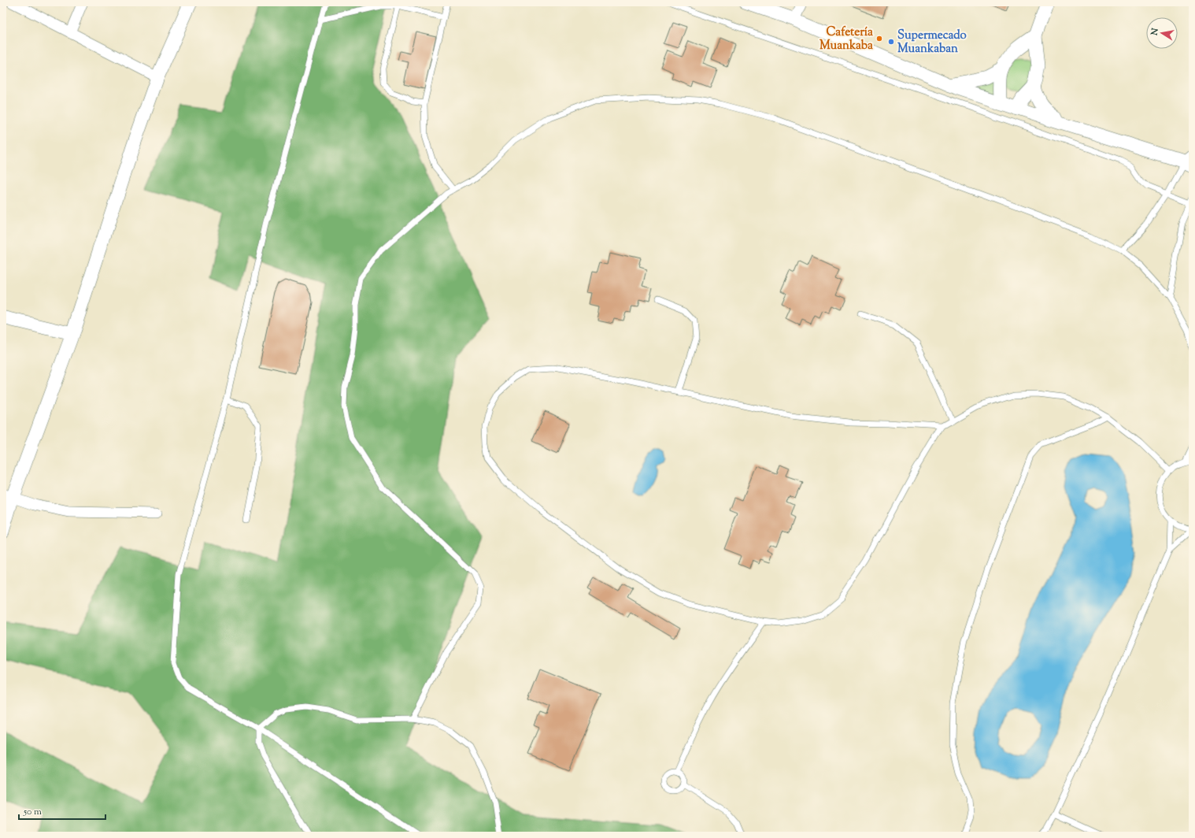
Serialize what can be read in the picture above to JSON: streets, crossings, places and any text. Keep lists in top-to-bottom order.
{
  "places": ["Cafetería Muankaba", "Supermecado Muankaban"],
  "scale_bar": "50 m",
  "north": "left"
}
